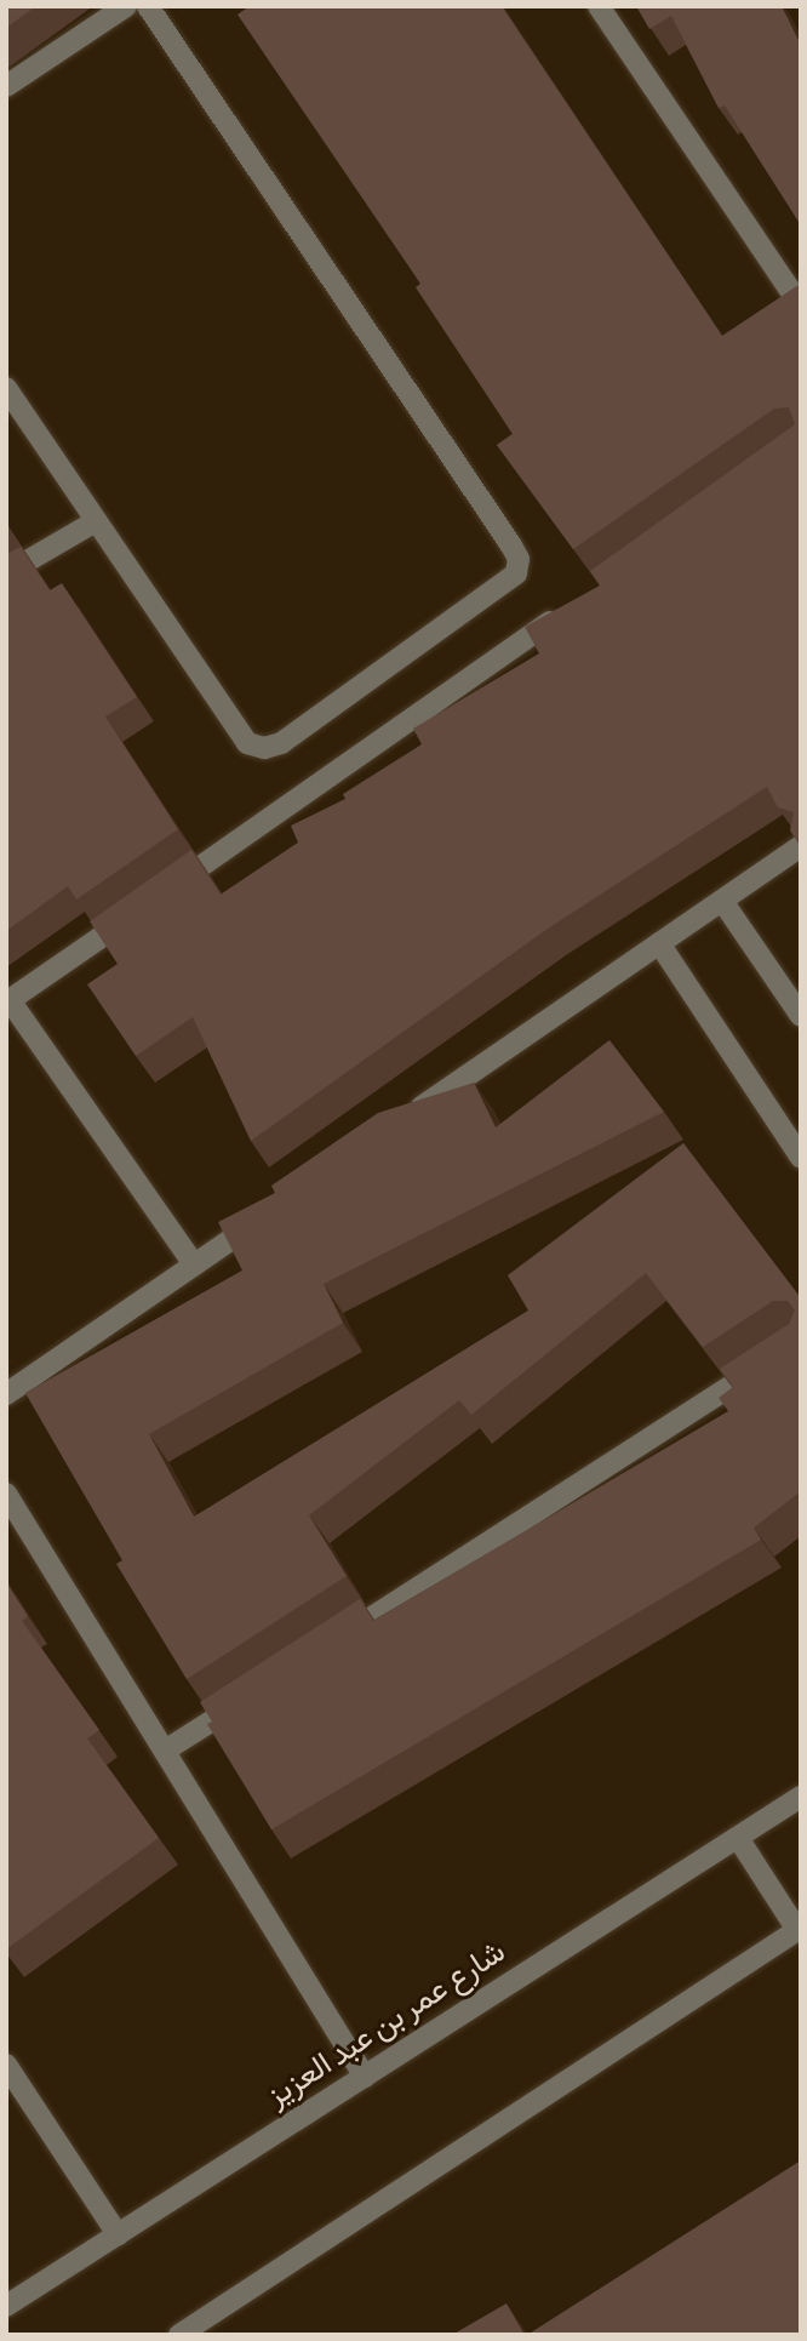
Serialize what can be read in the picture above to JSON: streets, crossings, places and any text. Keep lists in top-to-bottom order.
{
  "streets": {
    "street": ["شارع عمر بن عبد العزيز"]
  }
}
